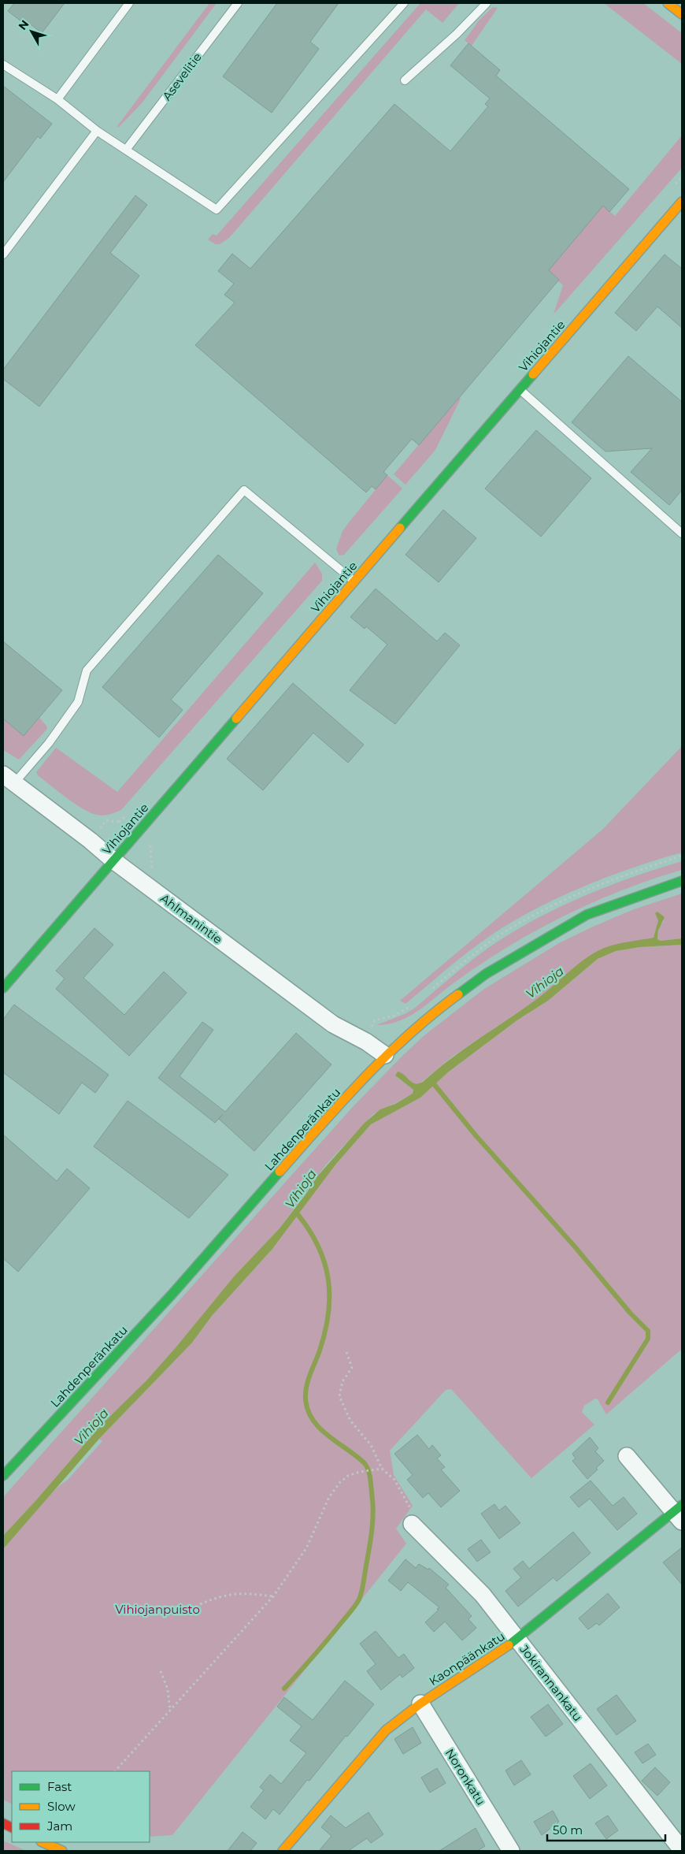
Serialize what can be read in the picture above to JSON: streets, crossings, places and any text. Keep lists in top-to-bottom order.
{
  "streets": {
    "street": [
      "Vihiojantie",
      "Ahlmanintie",
      "Lahdenperänkatu",
      "Kaonpäänkatu",
      "Jokirannankatu",
      "Noronkatu"
    ],
    "lane": ["Asevelitie"]
  },
  "crossings": [
    ["Vihiojantie", "Ahlmanintie"],
    ["Ahlmanintie", "Lahdenperänkatu"],
    ["Kaonpäänkatu", "Jokirannankatu"],
    ["Kaonpäänkatu", "Noronkatu"]
  ],
  "water": ["Vihioja"],
  "parks": ["Vihiojanpuisto"],
  "legend": ["Fast", "Slow", "Jam"],
  "scale_bar": "50 m",
  "north": "top left"
}
